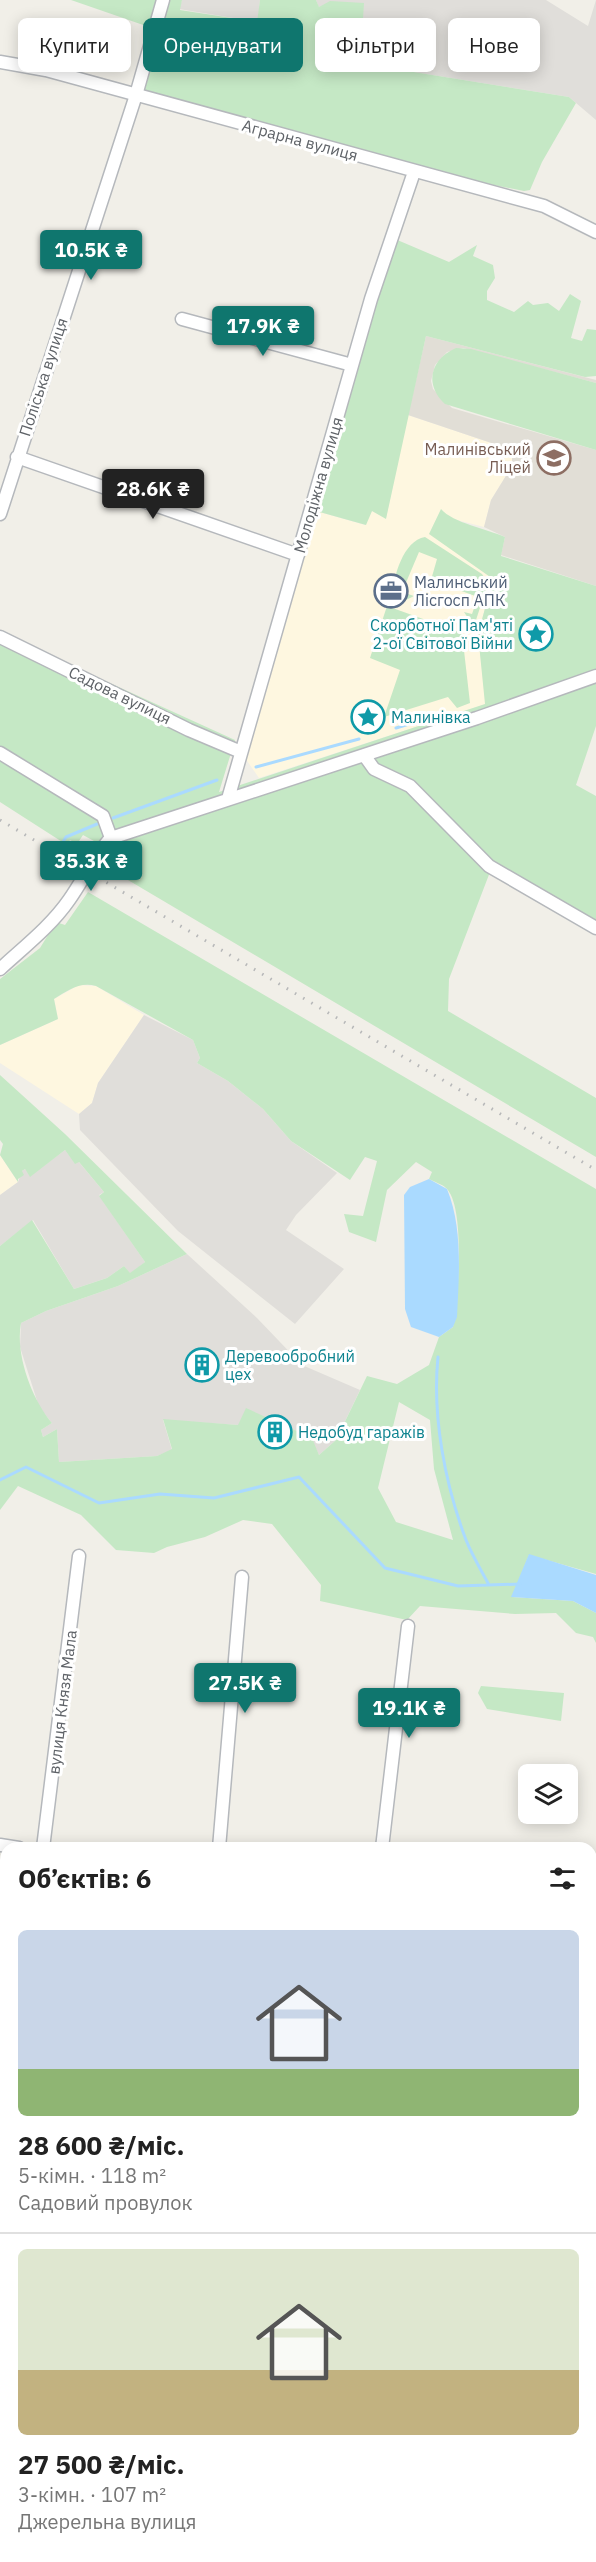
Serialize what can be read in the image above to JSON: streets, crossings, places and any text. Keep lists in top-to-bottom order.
{
  "streets": {
    "street": [
      "Аграрна вулиця",
      "Поліська вулиця",
      "Молодіжна вулиця",
      "Садова вулиця",
      "вулиця Князя Мала"
    ]
  },
  "crossings": [
    ["Аграрна вулиця", "Поліська вулиця"],
    ["Аграрна вулиця", "Молодіжна вулиця"],
    ["Молодіжна вулиця", "Садова вулиця"]
  ],
  "places": {
    "school or university": ["Малинівський Ліцей"],
    "office": ["Малинський Лісгосп АПК"],
    "place": ["Скорботної Пам'яті 2-ої Світової Війни", "Малинівка"],
    "building": ["Деревообробний цех", "Недобуд гаражів"]
  },
  "page": {
    "chip": [
      "Купити",
      "Орендувати",
      "Фільтри",
      "Нове"
    ],
    "price": [
      "10.5K ₴",
      "17.9K ₴",
      "28.6K ₴",
      "35.3K ₴",
      "27.5K ₴",
      "19.1K ₴"
    ],
    "heading": "Об’єктів: 6",
    "list": [
      {
        "name": "28 600 ₴/міс.",
        "note": "5-кімн. · 118 m² · Садовий провулок"
      },
      {
        "name": "27 500 ₴/міс.",
        "note": "3-кімн. · 107 m² · Джерельна вулиця"
      }
    ]
  }
}
